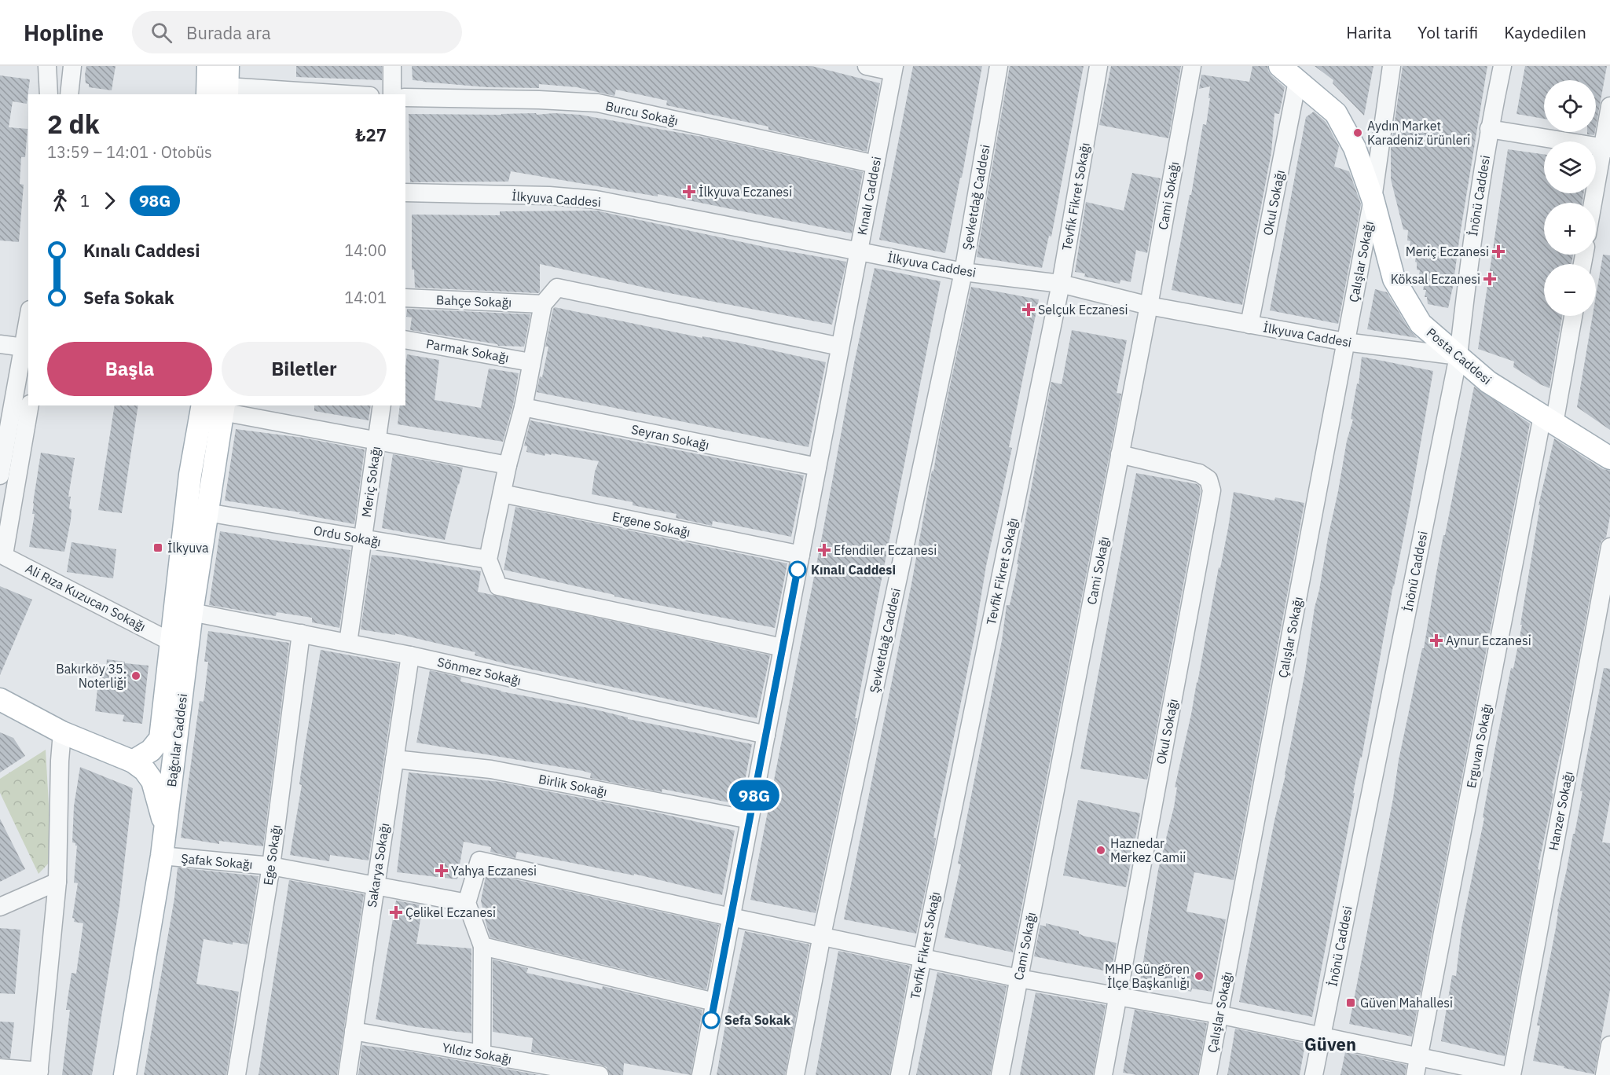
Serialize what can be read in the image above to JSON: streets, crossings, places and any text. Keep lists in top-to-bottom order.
{
  "streets": {
    "main road": ["Posta Caddesi", "Bağcılar Caddesi"],
    "street": [
      "Burcu Sokağı",
      "Kınalı Caddesi",
      "Cami Sokağı",
      "İnönü Caddesi",
      "Tevfik Fikret Sokağı",
      "Şevketdağ Caddesi",
      "İlkyuva Caddesi",
      "Okul Sokağı",
      "Çalışlar Sokağı",
      "Bahçe Sokağı",
      "Parmak Sokağı",
      "Seyran Sokağı",
      "Meriç Sokağı",
      "Ergene Sokağı",
      "Ordu Sokağı",
      "Ali Rıza Kuzucan Sokağı",
      "Sönmez Sokağı",
      "Erguvan Sokağı",
      "Birlik Sokağı",
      "Hanzer Sokağı",
      "Ege Sokağı",
      "Şafak Sokağı",
      "Sakarya Sokağı",
      "Yıldız Sokağı"
    ]
  },
  "crossings": [
    ["Burcu Sokağı", "Kınalı Caddesi"],
    ["Kınalı Caddesi", "İlkyuva Caddesi"],
    ["Kınalı Caddesi", "Seyran Sokağı"],
    ["Kınalı Caddesi", "Ergene Sokağı"],
    ["Kınalı Caddesi", "Sönmez Sokağı"],
    ["Kınalı Caddesi", "Birlik Sokağı"],
    ["Cami Sokağı", "İlkyuva Caddesi"],
    ["Cami Sokağı", "Okul Sokağı"],
    ["İnönü Caddesi", "İlkyuva Caddesi"],
    ["İnönü Caddesi", "Posta Caddesi"],
    ["Tevfik Fikret Sokağı", "İlkyuva Caddesi"],
    ["Şevketdağ Caddesi", "İlkyuva Caddesi"],
    ["İlkyuva Caddesi", "Okul Sokağı"],
    ["İlkyuva Caddesi", "Çalışlar Sokağı"],
    ["İlkyuva Caddesi", "Posta Caddesi"],
    ["Okul Sokağı", "Posta Caddesi"],
    ["Çalışlar Sokağı", "Posta Caddesi"],
    ["Posta Caddesi", "Erguvan Sokağı"],
    ["Meriç Sokağı", "Ordu Sokağı"],
    ["Meriç Sokağı", "Sönmez Sokağı"],
    ["Ordu Sokağı", "Bağcılar Caddesi"],
    ["Sönmez Sokağı", "Bağcılar Caddesi"],
    ["Sönmez Sokağı", "Ege Sokağı"],
    ["Sönmez Sokağı", "Sakarya Sokağı"],
    ["Bağcılar Caddesi", "Şafak Sokağı"],
    ["Birlik Sokağı", "Sakarya Sokağı"],
    ["Ege Sokağı", "Şafak Sokağı"],
    ["Şafak Sokağı", "Sakarya Sokağı"],
    ["Sakarya Sokağı", "Yıldız Sokağı"]
  ],
  "districts": ["Güven"],
  "places": {
    "other": [
      "Aydın Market Karadeniz ürünleri",
      "Kınalı Caddesi",
      "Bakırköy 35. Noterliği",
      "Haznedar Merkez Camii",
      "MHP Güngören İlçe Başkanlığı",
      "Sefa Sokak"
    ],
    "health": [
      "İlkyuva Eczanesi",
      "Meriç Eczanesi",
      "Köksal Eczanesi",
      "Selçuk Eczanesi",
      "Efendiler Eczanesi",
      "Aynur Eczanesi",
      "Yahya Eczanesi",
      "Çelikel Eczanesi"
    ],
    "transit": ["İlkyuva", "Güven Mahallesi"]
  },
  "lines": ["bus line 98G"],
  "page": {
    "header": "Hopline",
    "search": "Burada ara",
    "nav": ["Harita", "Yol tarifi", "Kaydedilen"],
    "on_map": "98G",
    "map_buttons": ["+", "−"],
    "heading": ["2 dk", "13:59 – 14:01 · Otobüs", "₺27"],
    "legs": ["1", "98G"],
    "list": [
      {
        "name": "Kınalı Caddesi",
        "value": "14:00"
      },
      {
        "name": "Sefa Sokak",
        "value": "14:01"
      }
    ],
    "buttons": ["Başla", "Biletler"]
  }
}
